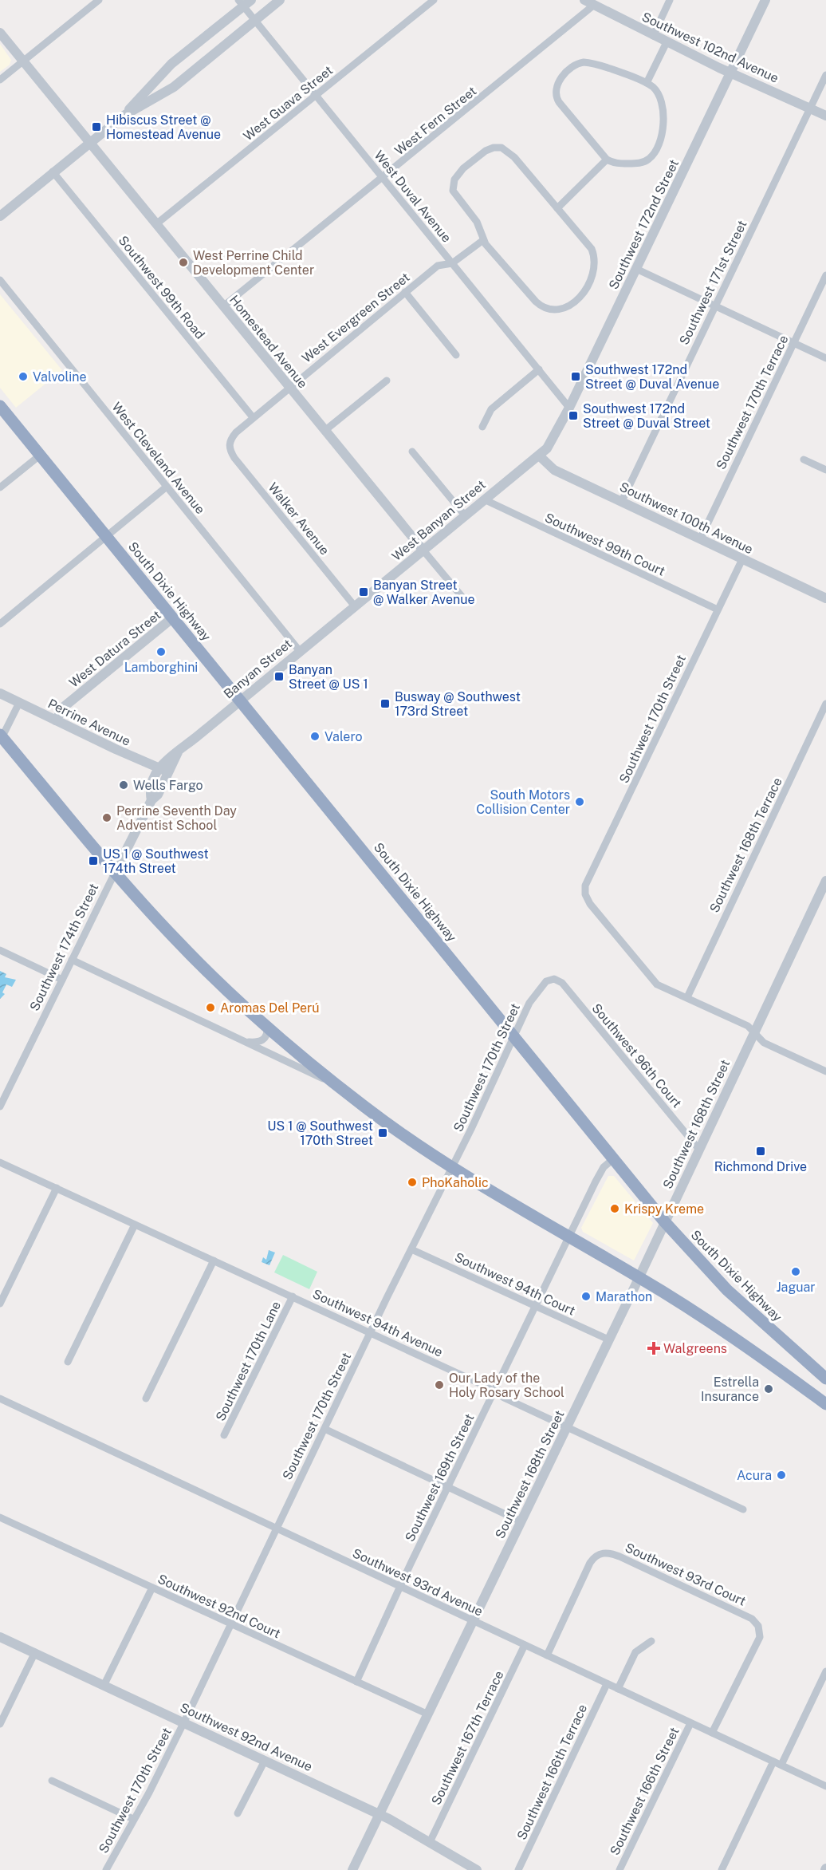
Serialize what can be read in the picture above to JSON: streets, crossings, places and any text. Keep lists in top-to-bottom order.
{
  "streets": {
    "highway": ["South Dixie Highway"],
    "street": [
      "Southwest 102nd Avenue",
      "West Guava Street",
      "West Fern Street",
      "West Duval Avenue",
      "Southwest 172nd Street",
      "Southwest 171st Street",
      "Southwest 99th Road",
      "West Evergreen Street",
      "Homestead Avenue",
      "Southwest 170th Terrace",
      "West Cleveland Avenue",
      "Southwest 100th Avenue",
      "Walker Avenue",
      "West Banyan Street",
      "Southwest 99th Court",
      "West Datura Street",
      "Banyan Street",
      "Southwest 170th Street",
      "Perrine Avenue",
      "Southwest 168th Terrace",
      "Southwest 174th Street",
      "Southwest 96th Court",
      "Southwest 168th Street",
      "Southwest 94th Court",
      "Southwest 94th Avenue",
      "Southwest 170th Lane",
      "Southwest 169th Street",
      "Southwest 93rd Court",
      "Southwest 93rd Avenue",
      "Southwest 92nd Court",
      "Southwest 92nd Avenue",
      "Southwest 167th Terrace",
      "Southwest 166th Terrace",
      "Southwest 166th Street"
    ]
  },
  "crossings": [
    ["Southwest 102nd Avenue", "West Fern Street"],
    ["Southwest 102nd Avenue", "Southwest 172nd Street"],
    ["Southwest 102nd Avenue", "Southwest 171st Street"],
    ["West Guava Street", "West Duval Avenue"],
    ["West Guava Street", "Homestead Avenue"],
    ["West Fern Street", "West Duval Avenue"],
    ["West Fern Street", "Homestead Avenue"],
    ["West Duval Avenue", "Southwest 172nd Street"],
    ["West Duval Avenue", "West Evergreen Street"],
    ["Southwest 172nd Street", "Southwest 100th Avenue"],
    ["Southwest 172nd Street", "West Banyan Street"],
    ["Southwest 171st Street", "Southwest 100th Avenue"],
    ["Southwest 99th Road", "West Evergreen Street"],
    ["West Evergreen Street", "Homestead Avenue"],
    ["West Evergreen Street", "Walker Avenue"],
    ["Homestead Avenue", "West Banyan Street"],
    ["Southwest 170th Terrace", "Southwest 100th Avenue"],
    ["West Cleveland Avenue", "Banyan Street"],
    ["Southwest 100th Avenue", "West Banyan Street"],
    ["Southwest 100th Avenue", "Southwest 170th Street"],
    ["Walker Avenue", "West Banyan Street"],
    ["Walker Avenue", "Banyan Street"],
    ["West Banyan Street", "Southwest 99th Court"],
    ["West Banyan Street", "Banyan Street"],
    ["Southwest 99th Court", "Southwest 170th Street"],
    ["South Dixie Highway", "West Datura Street"],
    ["South Dixie Highway", "Banyan Street"],
    ["South Dixie Highway", "Southwest 170th Street"],
    ["South Dixie Highway", "Southwest 168th Street"],
    ["South Dixie Highway", "Southwest 169th Street"],
    ["West Datura Street", "Perrine Avenue"],
    ["Banyan Street", "Perrine Avenue"],
    ["Banyan Street", "Southwest 174th Street"],
    ["Southwest 170th Street", "Southwest 168th Terrace"],
    ["Southwest 170th Street", "Southwest 96th Court"],
    ["Southwest 170th Street", "Southwest 94th Court"],
    ["Southwest 170th Street", "Southwest 94th Avenue"],
    ["Southwest 170th Street", "Southwest 93rd Avenue"],
    ["Southwest 170th Street", "Southwest 92nd Court"],
    ["Southwest 170th Street", "Southwest 92nd Avenue"],
    ["Southwest 96th Court", "Southwest 168th Street"],
    ["Southwest 168th Street", "Southwest 94th Court"],
    ["Southwest 168th Street", "Southwest 94th Avenue"],
    ["Southwest 168th Street", "Southwest 93rd Avenue"],
    ["Southwest 168th Street", "Southwest 92nd Court"],
    ["Southwest 168th Street", "Southwest 92nd Avenue"],
    ["Southwest 94th Court", "Southwest 169th Street"],
    ["Southwest 94th Avenue", "Southwest 170th Lane"],
    ["Southwest 94th Avenue", "Southwest 169th Street"],
    ["Southwest 169th Street", "Southwest 93rd Avenue"],
    ["Southwest 169th Street", "Southwest 92nd Court"],
    ["Southwest 93rd Court", "Southwest 93rd Avenue"],
    ["Southwest 93rd Avenue", "Southwest 167th Terrace"],
    ["Southwest 93rd Avenue", "Southwest 166th Terrace"],
    ["Southwest 93rd Avenue", "Southwest 166th Street"],
    ["Southwest 92nd Avenue", "Southwest 167th Terrace"]
  ],
  "places": {
    "transit": [
      "Hibiscus Street @ Homestead Avenue",
      "Southwest 172nd Street @ Duval Avenue",
      "Southwest 172nd Street @ Duval Street",
      "Banyan Street @ Walker Avenue",
      "Banyan Street @ US 1",
      "Busway @ Southwest 173rd Street",
      "US 1 @ Southwest 174th Street",
      "US 1 @ Southwest 170th Street",
      "Richmond Drive"
    ],
    "other": [
      "West Perrine Child Development Center",
      "Valvoline",
      "Lamborghini",
      "Valero",
      "Wells Fargo",
      "South Motors Collision Center",
      "Perrine Seventh Day Adventist School",
      "Aromas Del Perú",
      "PhoKaholic",
      "Krispy Kreme",
      "Jaguar",
      "Marathon",
      "Our Lady of the Holy Rosary School",
      "Estrella Insurance",
      "Acura"
    ],
    "health": ["Walgreens"]
  }
}
